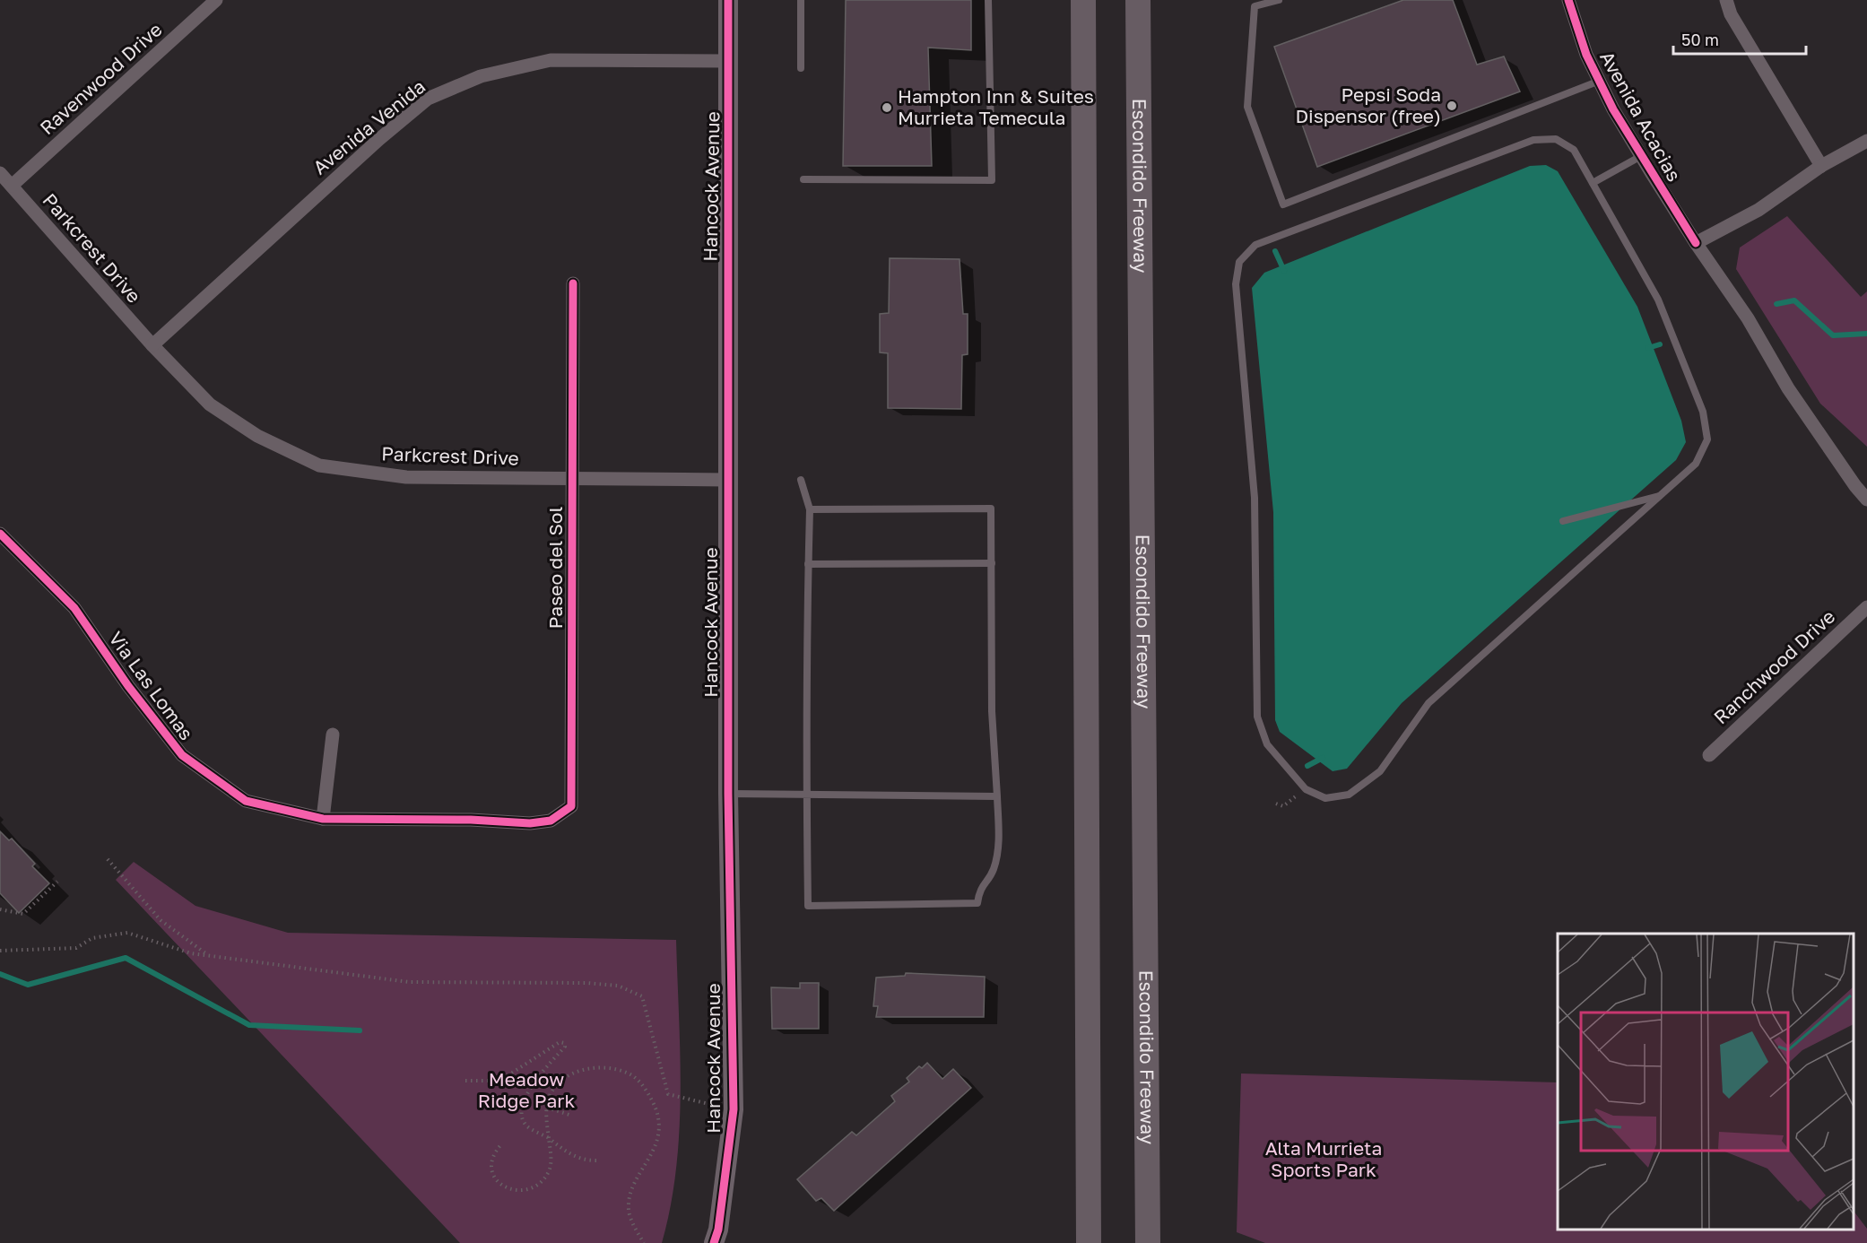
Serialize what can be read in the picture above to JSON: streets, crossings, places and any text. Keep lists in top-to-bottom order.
{
  "streets": {
    "highway": ["Escondido Freeway"],
    "main road": ["Hancock Avenue"],
    "street": [
      "Ravenwood Drive",
      "Avenida Acacias",
      "Avenida Venida",
      "Parkcrest Drive",
      "Paseo del Sol",
      "Ranchwood Drive",
      "Via Las Lomas"
    ]
  },
  "crossings": [
    ["Ravenwood Drive", "Parkcrest Drive"],
    ["Avenida Venida", "Hancock Avenue"],
    ["Avenida Venida", "Parkcrest Drive"],
    ["Hancock Avenue", "Parkcrest Drive"],
    ["Parkcrest Drive", "Paseo del Sol"],
    ["Paseo del Sol", "Via Las Lomas"]
  ],
  "parks": ["Meadow Ridge Park", "Alta Murrieta Sports Park"],
  "places": ["Pepsi Soda Dispensor (free)", "Hampton Inn & Suites Murrieta Temecula"],
  "scale_bar": "50 m"
}
